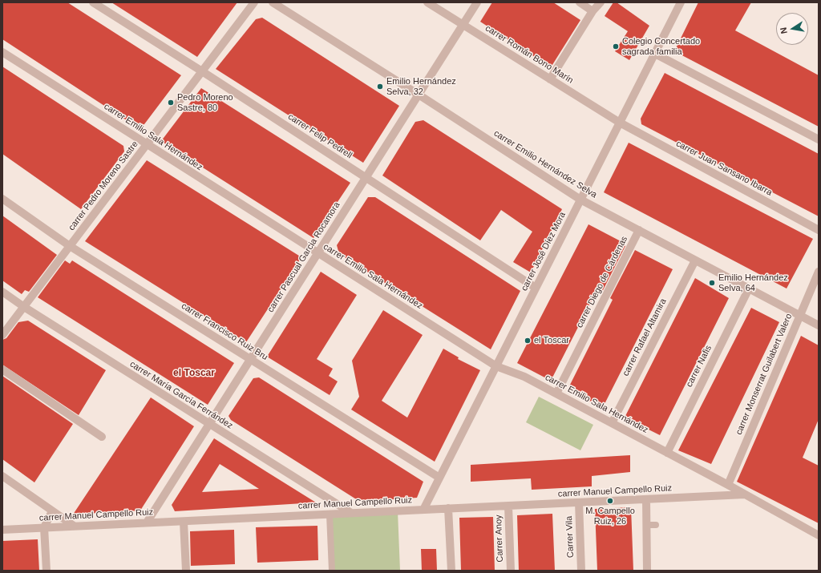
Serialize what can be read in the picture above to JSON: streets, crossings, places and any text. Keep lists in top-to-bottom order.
{
  "streets": {
    "street": [
      "carrer Román Bono Marín",
      "carrer Felip Pedrell",
      "carrer Emilio Sala Hernández",
      "carrer Emilio Hernández Selva",
      "carrer Juan Sansano Ibarra",
      "carrer Pedro Moreno Sastre",
      "carrer José Díez Mora",
      "carrer Pascual Garcia Rocamora",
      "carrer Diego de Cárdenas",
      "carrer Francisco Ruiz Bru",
      "carrer Rafael Altamira",
      "carrer Nafis",
      "carrer Monserrat Guilabert Valero",
      "carrer María García Ferrández",
      "carrer Manuel Campello Ruiz",
      "Carrer Vila",
      "Carrer Anoy"
    ]
  },
  "crossings": [
    ["carrer Román Bono Marín", "carrer Juan Sansano Ibarra"],
    ["carrer Román Bono Marín", "carrer José Díez Mora"],
    ["carrer Román Bono Marín", "carrer Pascual Garcia Rocamora"],
    ["carrer Felip Pedrell", "carrer Pedro Moreno Sastre"],
    ["carrer Felip Pedrell", "carrer José Díez Mora"],
    ["carrer Felip Pedrell", "carrer Pascual Garcia Rocamora"],
    ["carrer Emilio Sala Hernández", "carrer Pedro Moreno Sastre"],
    ["carrer Emilio Sala Hernández", "carrer José Díez Mora"],
    ["carrer Emilio Sala Hernández", "carrer Pascual Garcia Rocamora"],
    ["carrer Emilio Sala Hernández", "carrer Diego de Cárdenas"],
    ["carrer Emilio Sala Hernández", "carrer Rafael Altamira"],
    ["carrer Emilio Sala Hernández", "carrer Nafis"],
    ["carrer Emilio Sala Hernández", "carrer Monserrat Guilabert Valero"],
    ["carrer Emilio Sala Hernández", "carrer Manuel Campello Ruiz"],
    ["carrer Emilio Hernández Selva", "carrer José Díez Mora"],
    ["carrer Emilio Hernández Selva", "carrer Pascual Garcia Rocamora"],
    ["carrer Emilio Hernández Selva", "carrer Diego de Cárdenas"],
    ["carrer Emilio Hernández Selva", "carrer Rafael Altamira"],
    ["carrer Emilio Hernández Selva", "carrer Nafis"],
    ["carrer Emilio Hernández Selva", "carrer Monserrat Guilabert Valero"],
    ["carrer Juan Sansano Ibarra", "carrer José Díez Mora"],
    ["carrer Pedro Moreno Sastre", "carrer Francisco Ruiz Bru"],
    ["carrer Pedro Moreno Sastre", "carrer María García Ferrández"],
    ["carrer José Díez Mora", "carrer Francisco Ruiz Bru"],
    ["carrer José Díez Mora", "carrer Manuel Campello Ruiz"],
    ["carrer Pascual Garcia Rocamora", "carrer Francisco Ruiz Bru"],
    ["carrer Pascual Garcia Rocamora", "carrer María García Ferrández"],
    ["carrer Pascual Garcia Rocamora", "carrer Manuel Campello Ruiz"],
    ["carrer María García Ferrández", "carrer Manuel Campello Ruiz"],
    ["carrer Manuel Campello Ruiz", "Carrer Vila"],
    ["carrer Manuel Campello Ruiz", "Carrer Anoy"]
  ],
  "districts": ["el Toscar"],
  "places": [
    "Colegio Concertado sagrada familia",
    "Emilio Hernández Selva, 32",
    "Pedro Moreno Sastre, 80",
    "Emilio Hernández Selva, 64",
    "el Toscar",
    "M. Campello Ruiz, 26"
  ],
  "north": "left"
}
